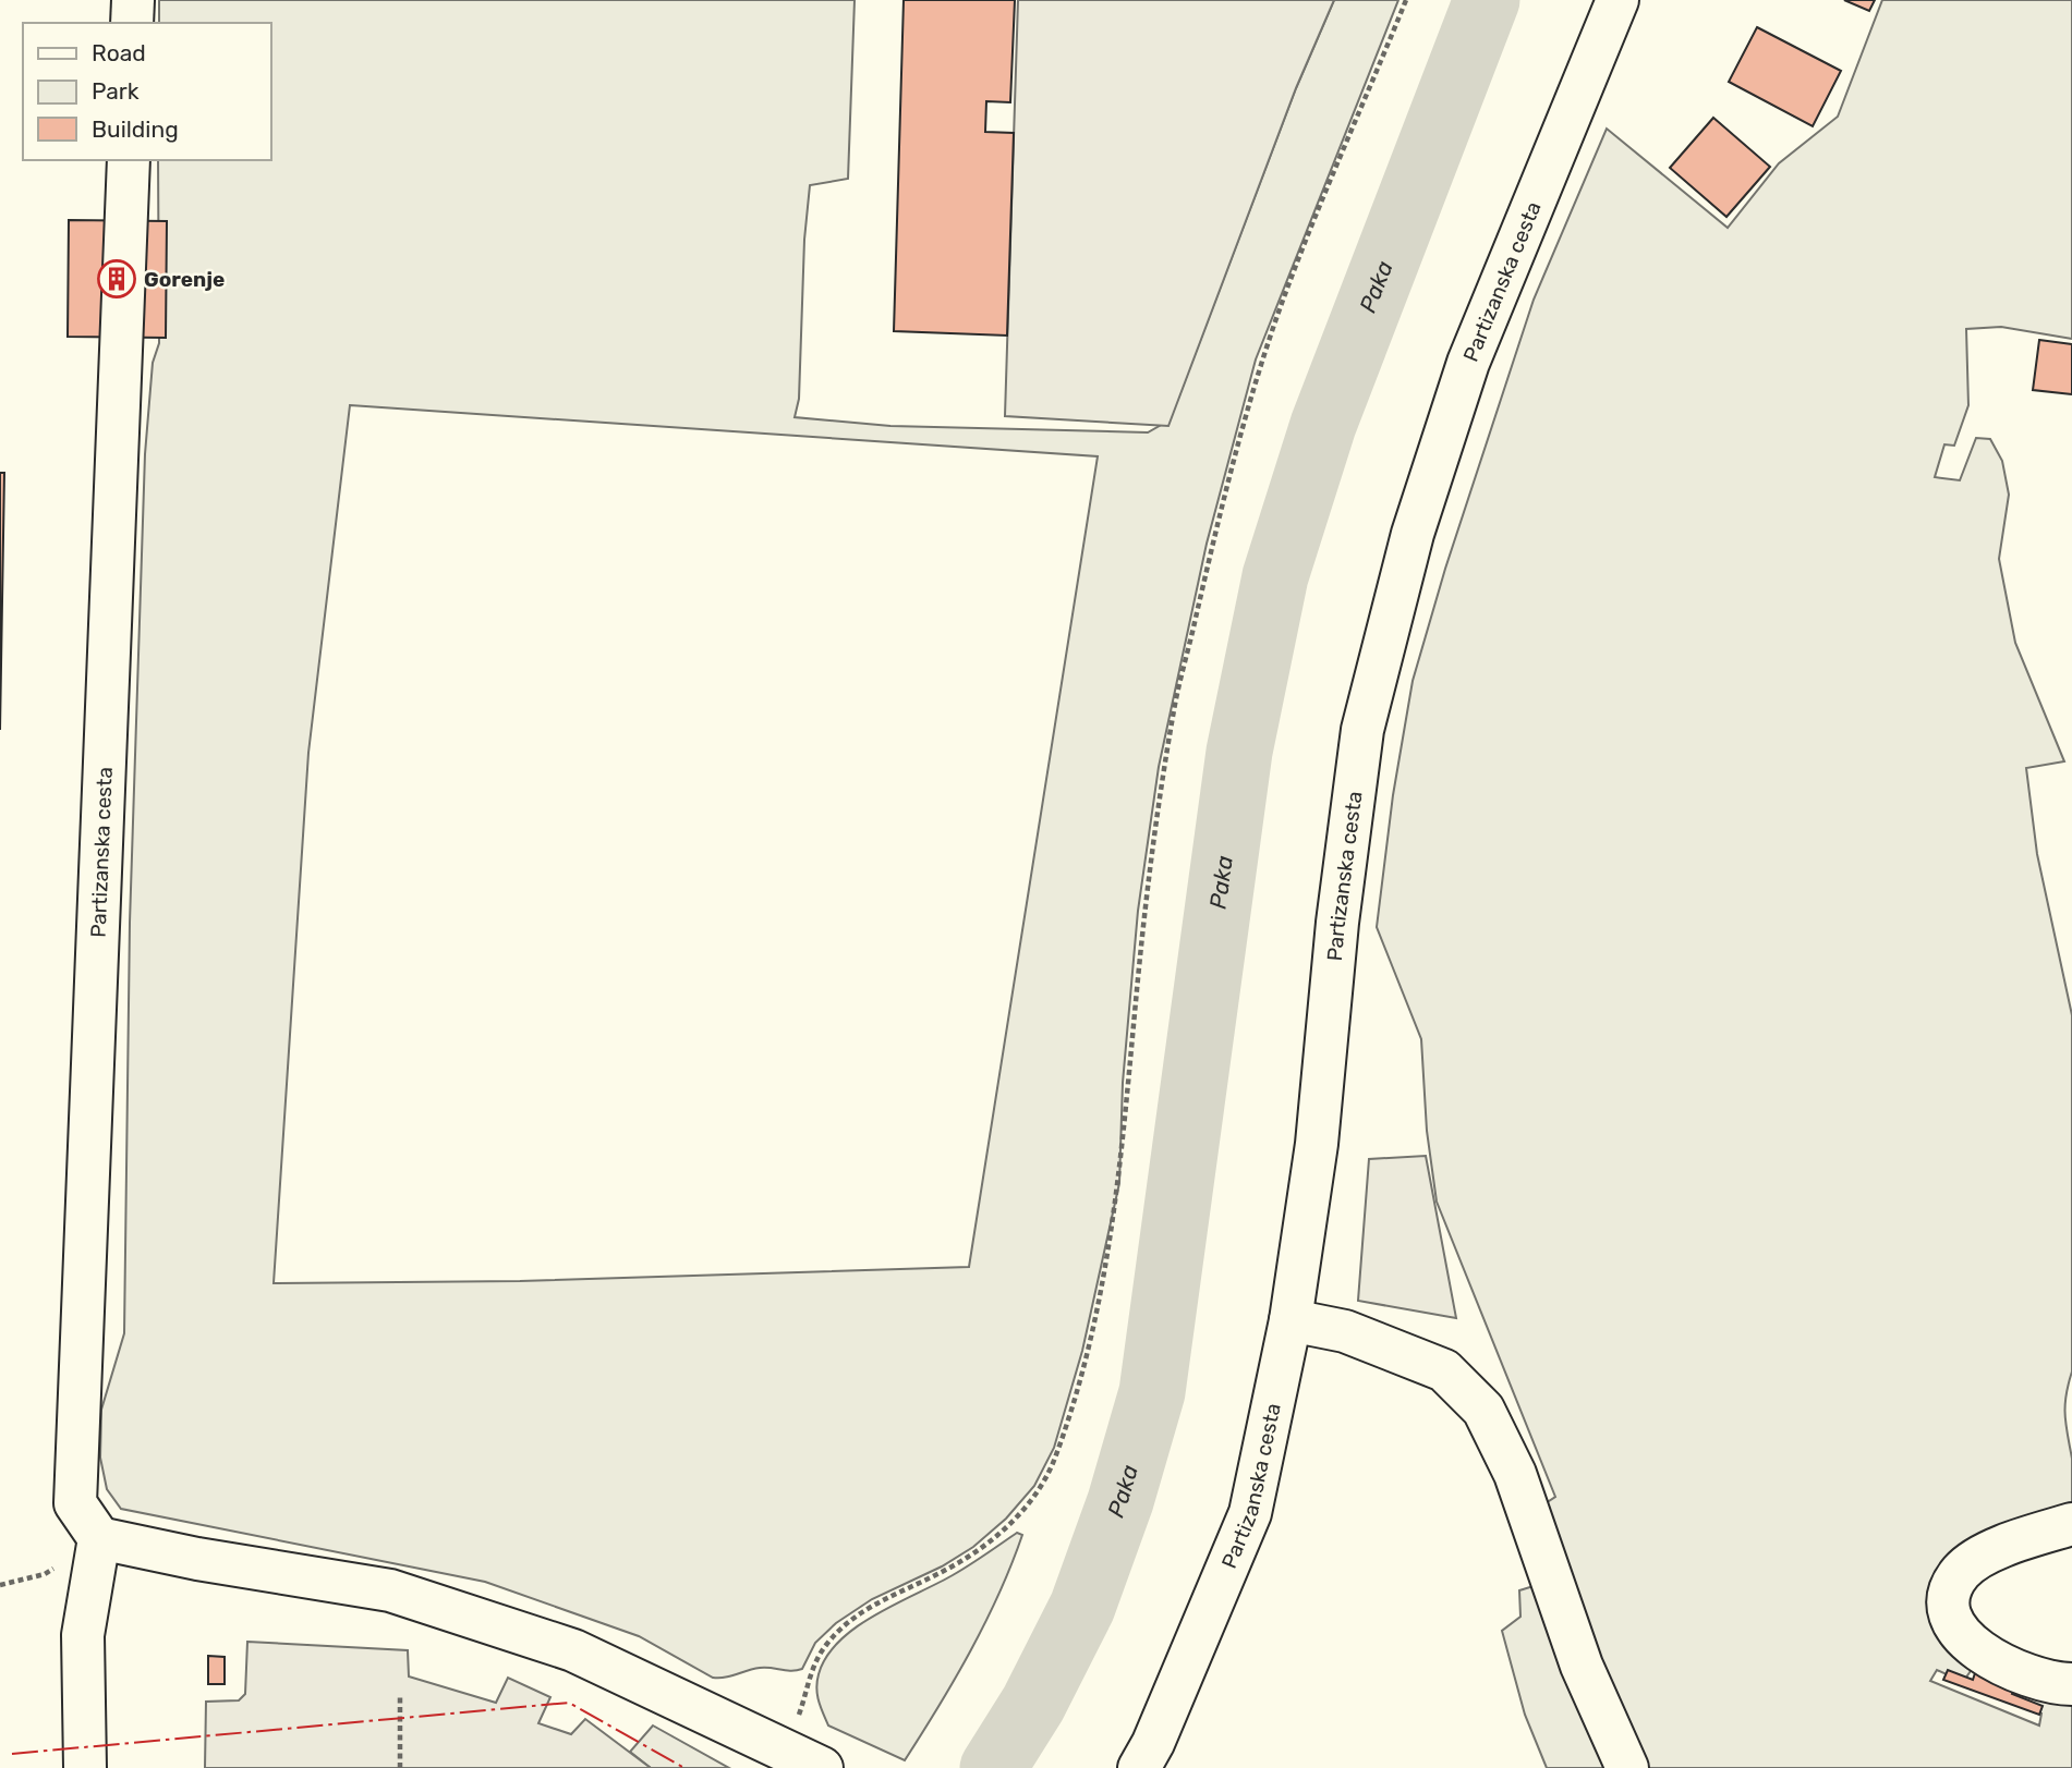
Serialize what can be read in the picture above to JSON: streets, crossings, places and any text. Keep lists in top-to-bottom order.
{
  "streets": {
    "street": ["Partizanska cesta"]
  },
  "water": ["Paka"],
  "places": {
    "building": ["Gorenje"]
  },
  "legend": ["Road", "Park", "Building"]
}
